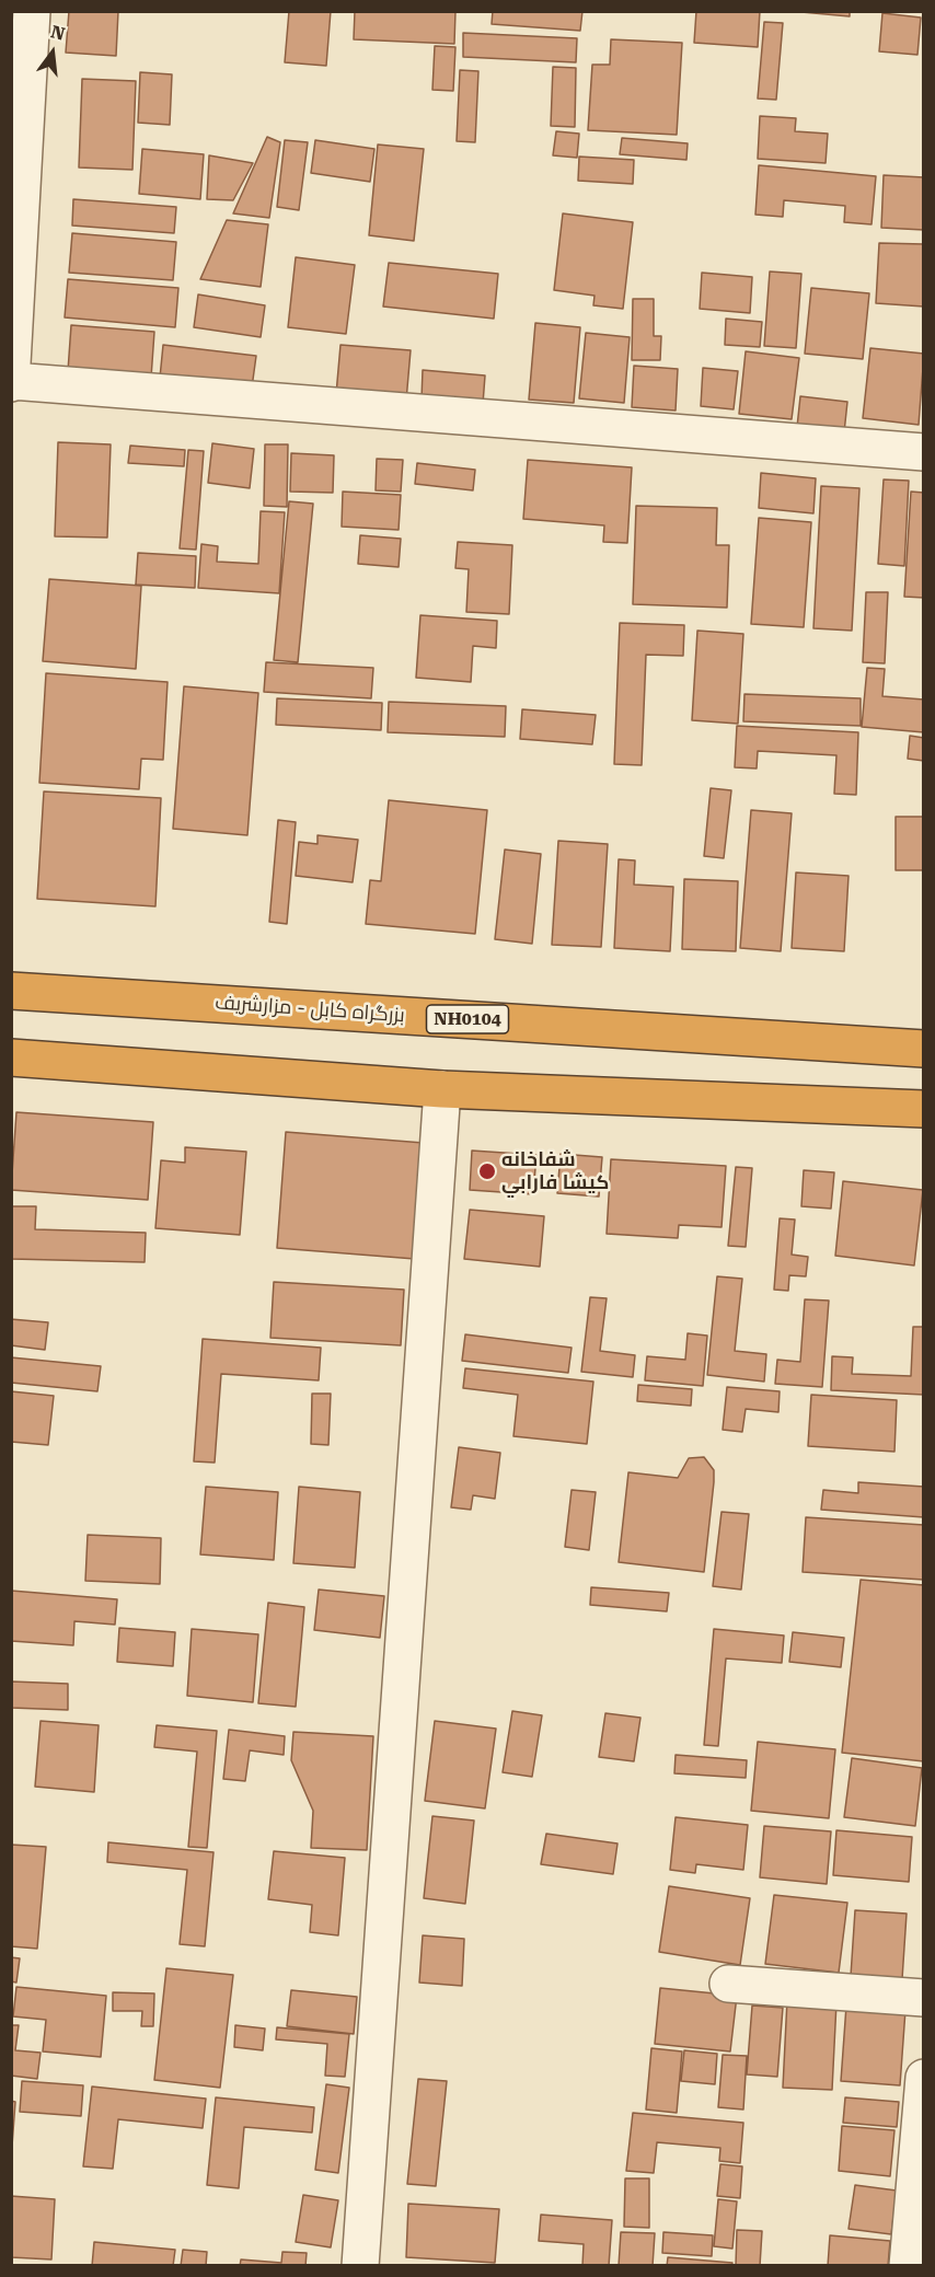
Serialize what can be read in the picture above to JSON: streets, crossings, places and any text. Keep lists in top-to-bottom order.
{
  "streets": {
    "highway": ["بزرگراه کابل - مزارشریف", "NH0104"]
  },
  "places": ["شفاخانه كيشا فارابي"],
  "north": "top"
}
